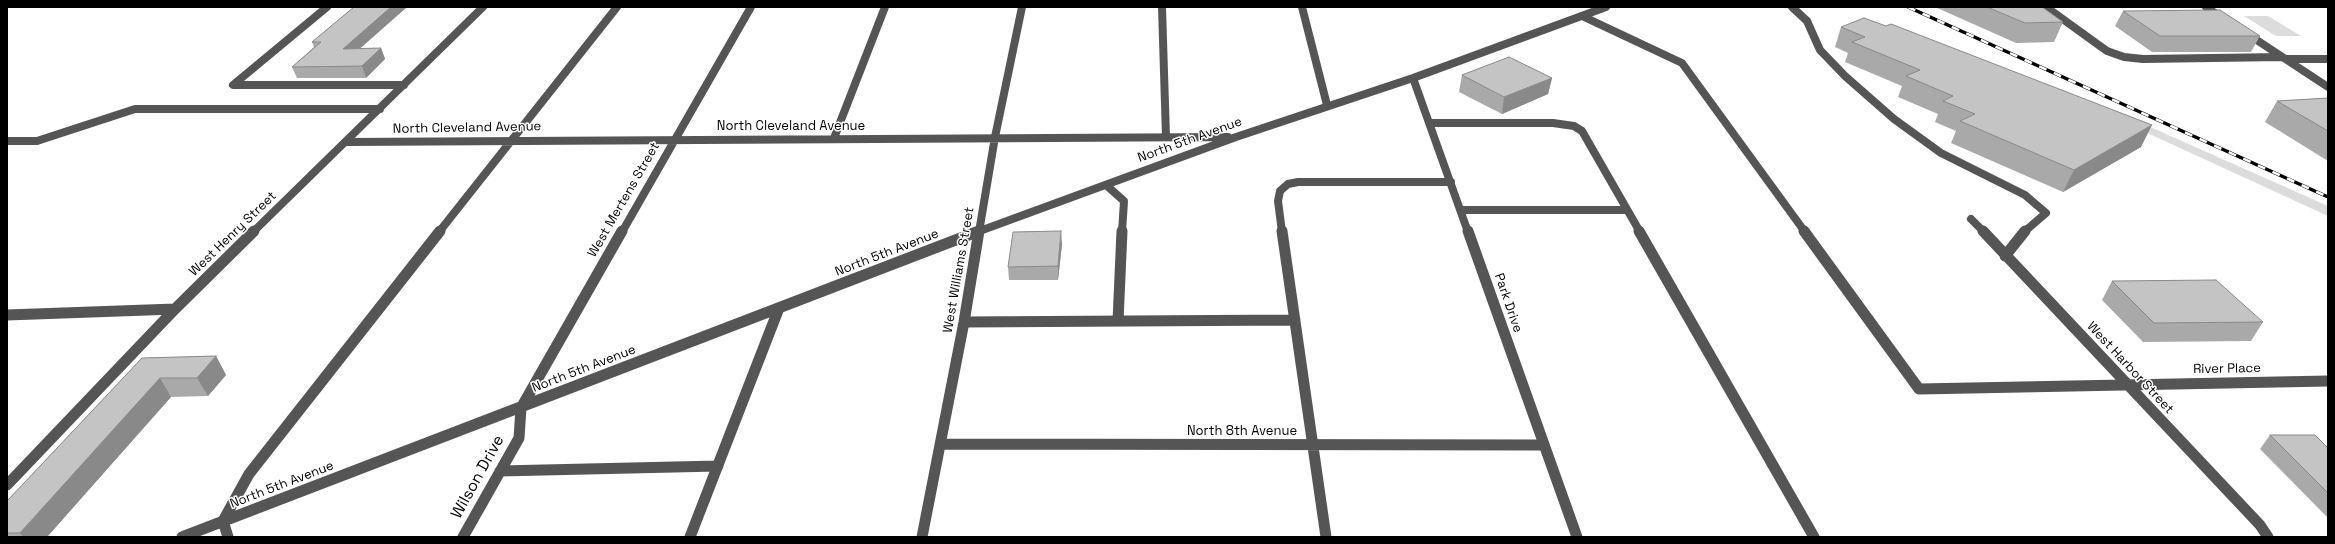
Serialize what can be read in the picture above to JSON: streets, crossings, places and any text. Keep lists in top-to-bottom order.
{
  "streets": {
    "street": [
      "North Cleveland Avenue",
      "North 5th Avenue",
      "West Mertens Street",
      "West Henry Street",
      "West Williams Street",
      "Park Drive",
      "West Harbor Street",
      "River Place",
      "North 8th Avenue",
      "Wilson Drive"
    ]
  },
  "crossings": [
    ["North Cleveland Avenue", "North 5th Avenue"],
    ["North Cleveland Avenue", "West Mertens Street"],
    ["North Cleveland Avenue", "West Henry Street"],
    ["North Cleveland Avenue", "West Williams Street"],
    ["North 5th Avenue", "West Mertens Street"],
    ["North 5th Avenue", "West Williams Street"],
    ["North 5th Avenue", "Park Drive"],
    ["North 5th Avenue", "River Place"],
    ["North 5th Avenue", "Wilson Drive"],
    ["West Mertens Street", "Wilson Drive"],
    ["West Williams Street", "North 8th Avenue"],
    ["Park Drive", "North 8th Avenue"],
    ["West Harbor Street", "River Place"]
  ]
}
